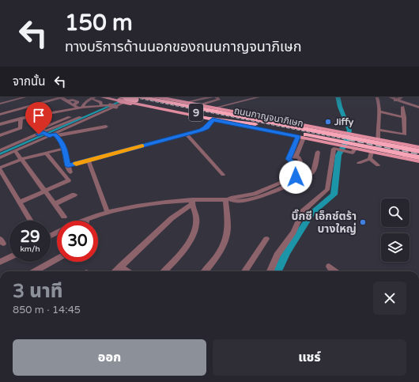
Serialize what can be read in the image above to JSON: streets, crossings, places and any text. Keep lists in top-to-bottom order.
{
  "streets": {
    "highway": ["9", "ถนนกาญจนาภิเษก"]
  },
  "places": ["Jiffy", "บิ๊กซี เอ็กซ์ตร้า บางใหญ่"],
  "page": {
    "turn": ["150 m", "ทางบริการด้านนอกของถนนกาญจนาภิเษก"],
    "then": "จากนั้น",
    "speed": "29 km/h",
    "limit": "30",
    "heading": ["3 นาที", "850 m · 14:45"],
    "buttons": ["ออก", "แชร์"]
  }
}
